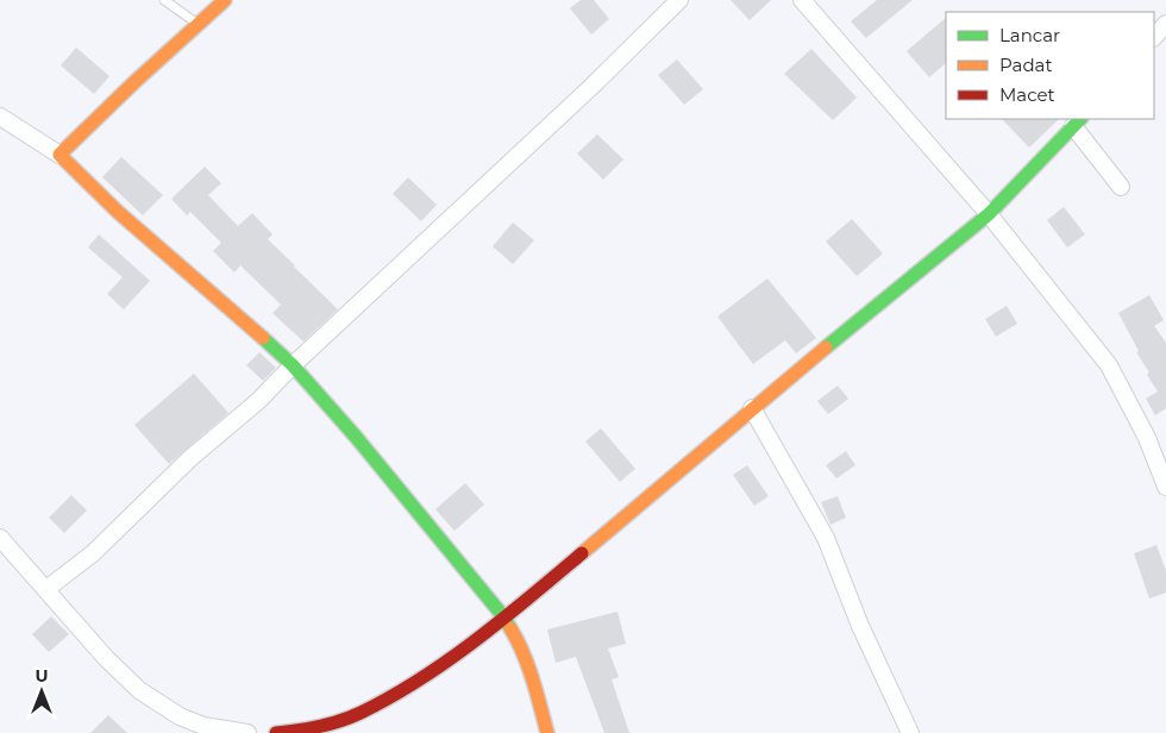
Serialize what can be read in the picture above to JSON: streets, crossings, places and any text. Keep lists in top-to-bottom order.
{
  "legend": ["Lancar", "Padat", "Macet"],
  "north": "top"
}
